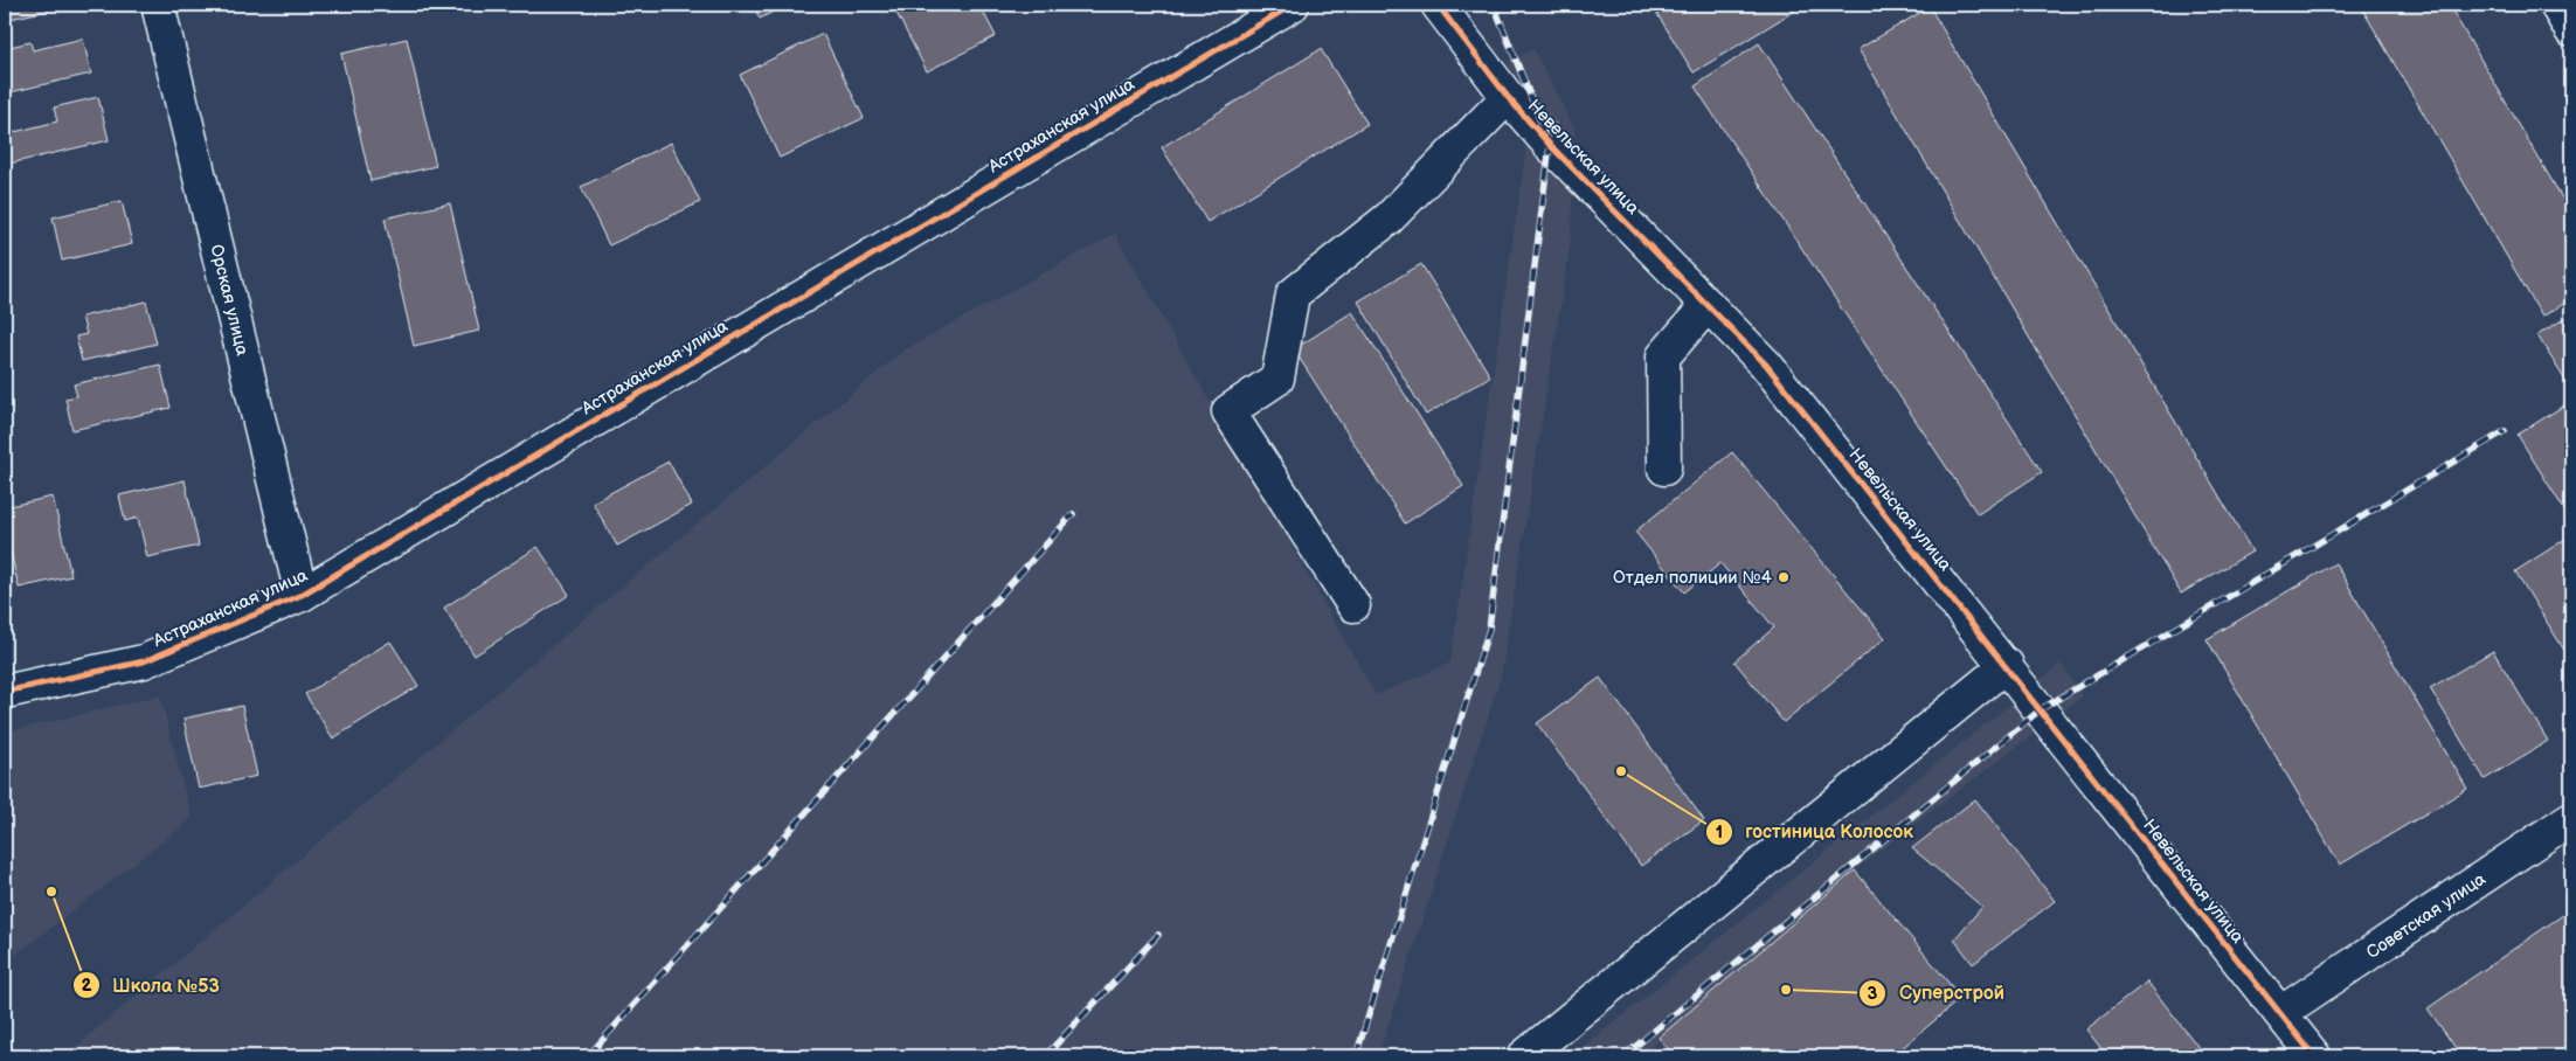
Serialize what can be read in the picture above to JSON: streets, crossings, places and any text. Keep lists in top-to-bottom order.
{
  "streets": {
    "street": [
      "Астраханская улица",
      "Невельская улица",
      "Орская улица",
      "Советская улица"
    ]
  },
  "crossings": [
    ["Астраханская улица", "Орская улица"],
    ["Невельская улица", "Советская улица"]
  ],
  "places": [
    "Отдел полиции №4",
    "гостиница Колосок",
    "Школа №53",
    "Суперстрой"
  ]
}
